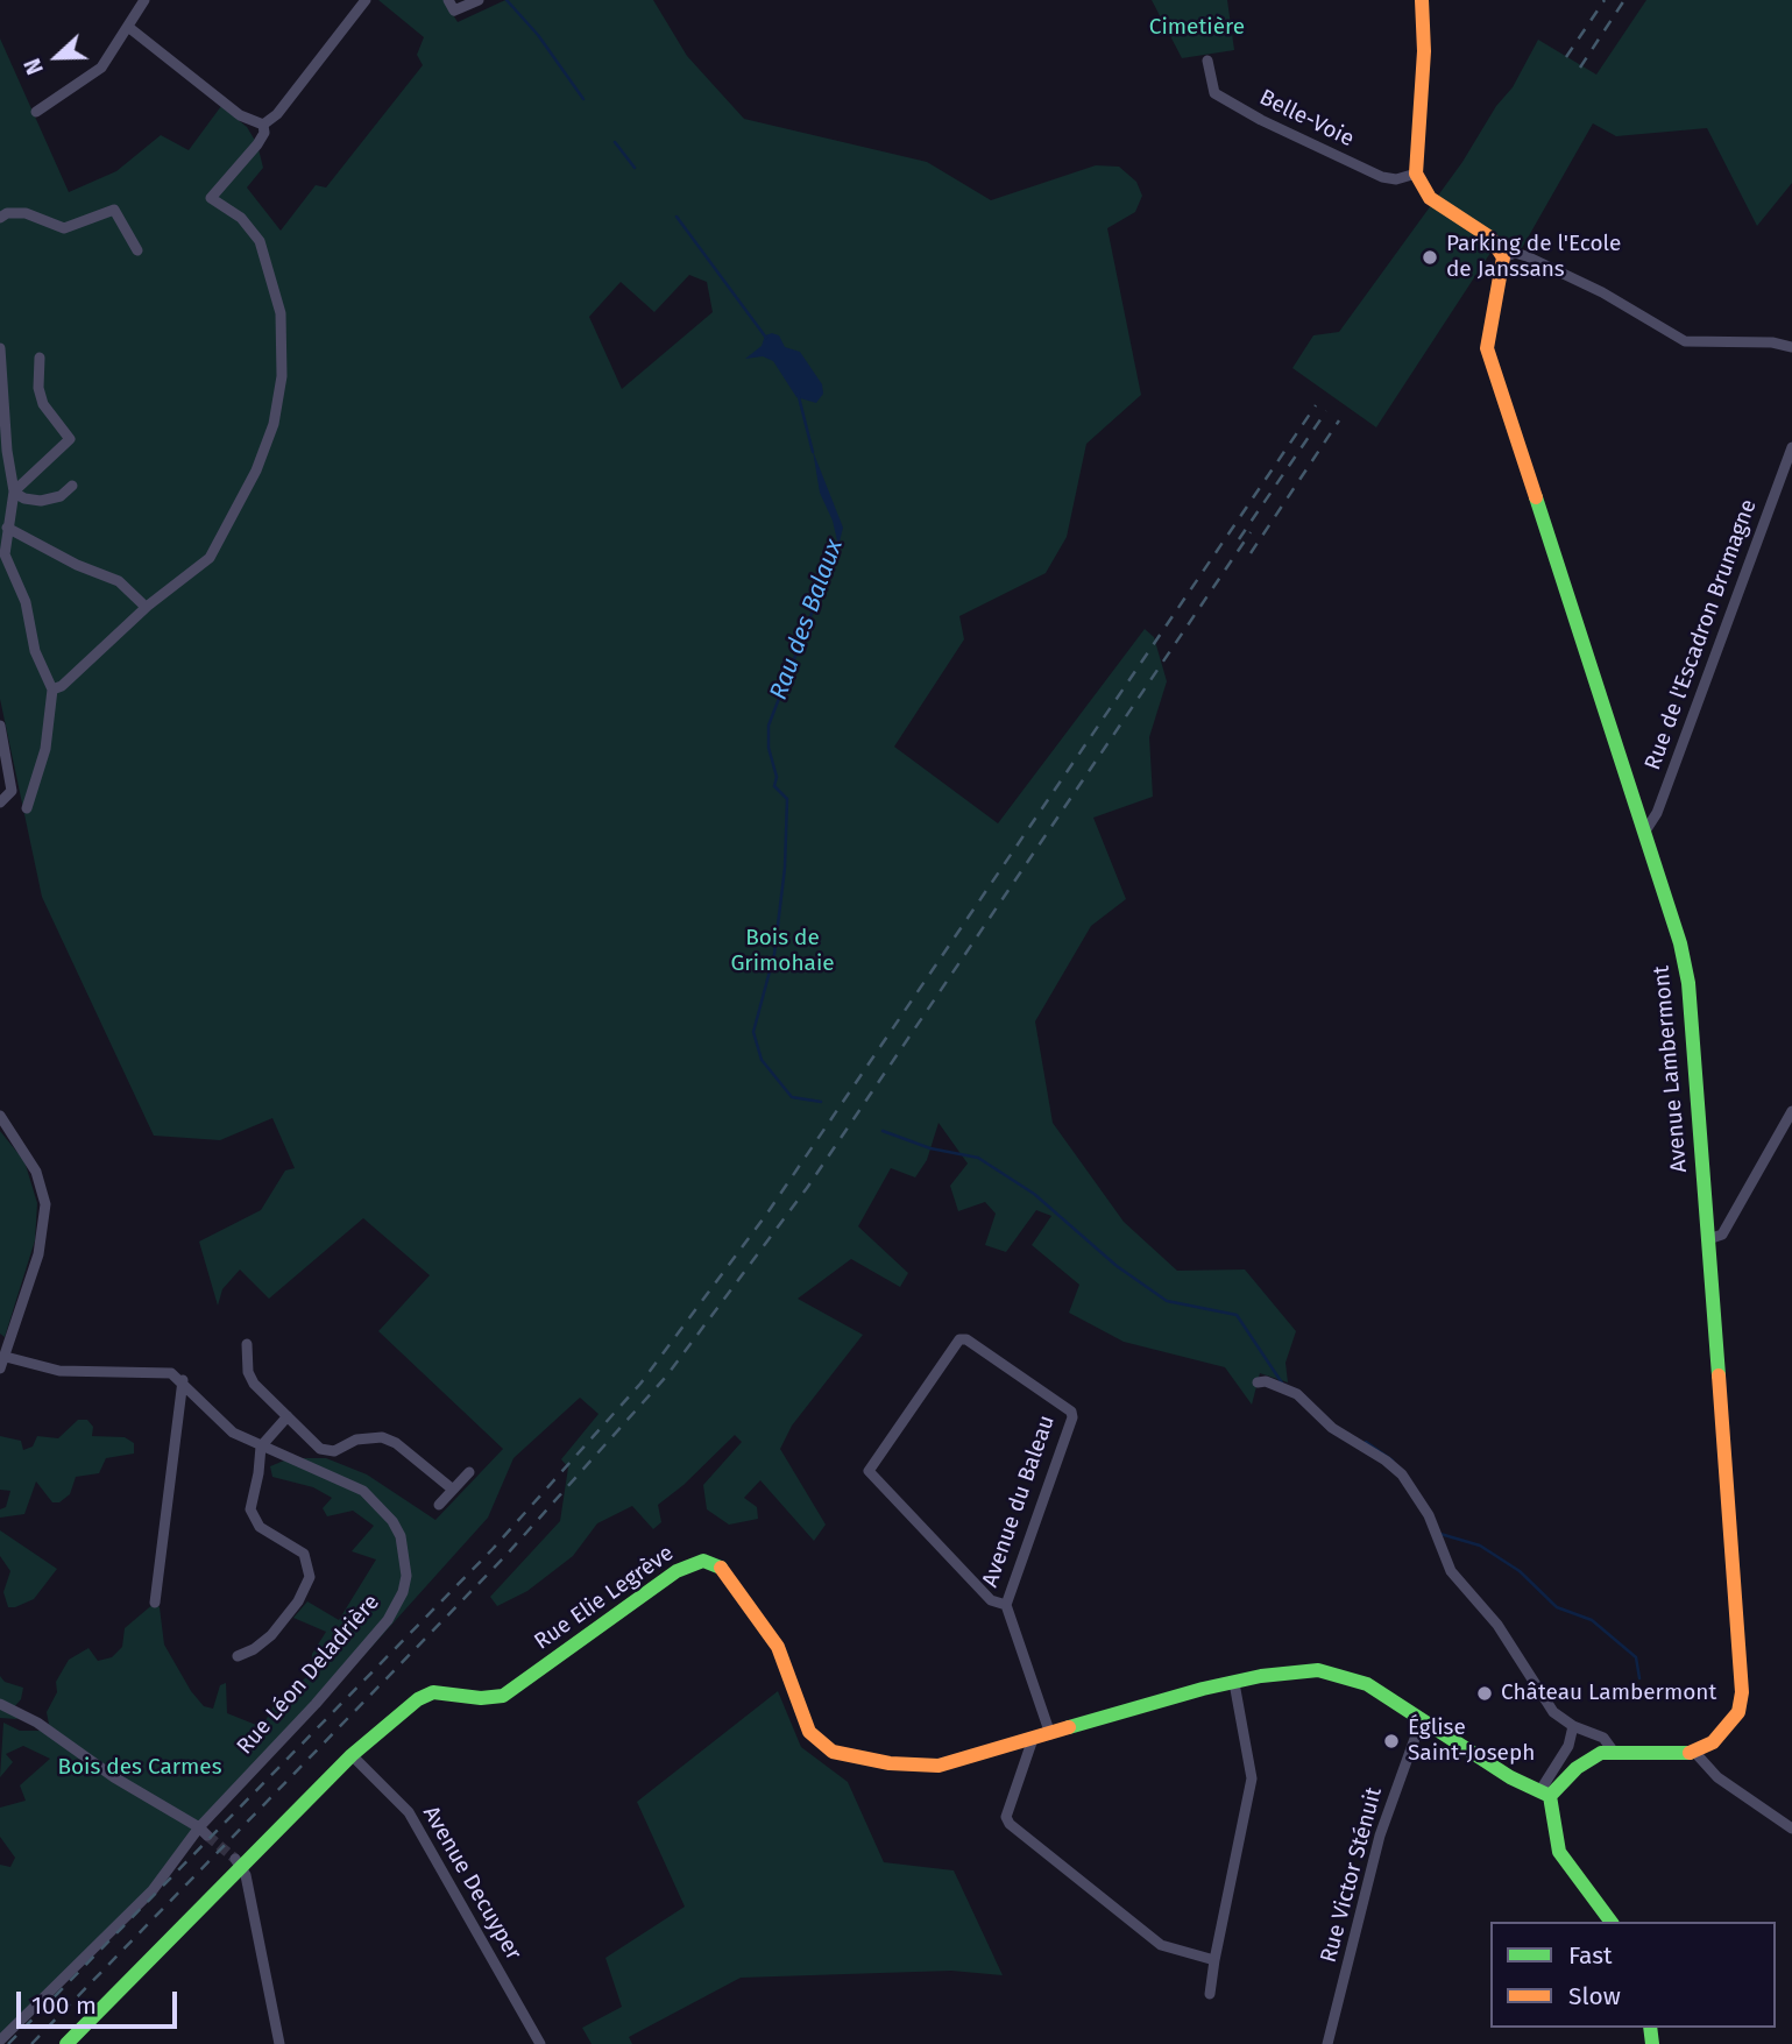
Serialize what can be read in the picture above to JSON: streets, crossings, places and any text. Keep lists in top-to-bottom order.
{
  "streets": {
    "street": [
      "Belle-Voie",
      "Rue de l'Escadron Brumagne",
      "Avenue Lambermont",
      "Avenue du Baleau",
      "Rue Elie Legrève",
      "Rue Léon Deladrière",
      "Rue Victor Sténuit",
      "Avenue Decuyper"
    ]
  },
  "crossings": [
    ["Rue de l'Escadron Brumagne", "Avenue Lambermont"],
    ["Avenue du Baleau", "Rue Elie Legrève"],
    ["Rue Elie Legrève", "Rue Victor Sténuit"],
    ["Rue Elie Legrève", "Avenue Decuyper"]
  ],
  "water": ["Rau des Balaux"],
  "parks": ["Cimetière", "Bois de Grimohaie", "Bois des Carmes"],
  "places": ["Parking de l'Ecole de Janssans", "Château Lambermont", "Église Saint-Joseph"],
  "legend": ["Fast", "Slow"],
  "scale_bar": "100 m",
  "north": "left"
}
